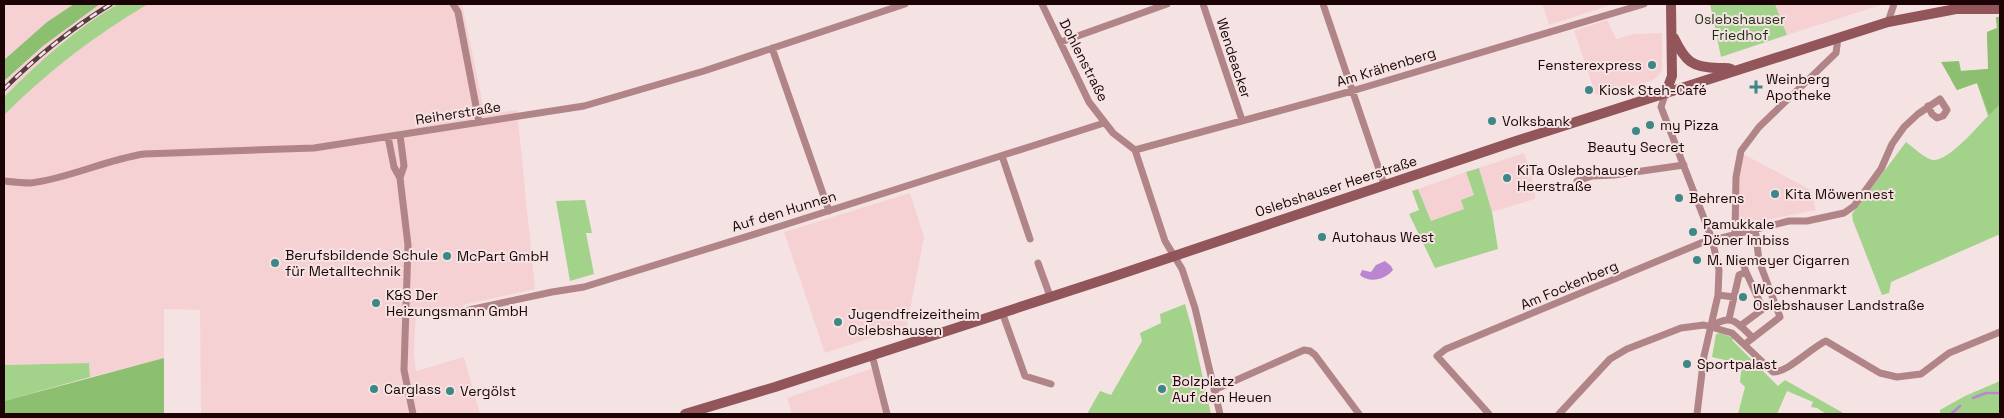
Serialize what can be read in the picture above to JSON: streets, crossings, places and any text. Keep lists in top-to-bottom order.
{
  "streets": {
    "main road": ["Oslebshauser Heerstraße"],
    "street": [
      "Wendeacker",
      "Dohlenstraße",
      "Am Krähenberg",
      "Reiherstraße",
      "Auf den Hunnen",
      "Am Fockenberg"
    ]
  },
  "crossings": [
    ["Wendeacker", "Am Krähenberg"],
    ["Dohlenstraße", "Am Krähenberg"],
    ["Dohlenstraße", "Auf den Hunnen"]
  ],
  "parks": ["Oslebshauser Friedhof"],
  "places": {
    "other": [
      "Fensterexpress",
      "Kiosk Steh-Café",
      "Volksbank",
      "my Pizza",
      "Beauty Secret",
      "KiTa Oslebshauser Heerstraße",
      "Kita Möwennest",
      "Behrens",
      "Pamukkale Döner Imbiss",
      "Autohaus West",
      "McPart GmbH",
      "M. Niemeyer Cigarren",
      "Berufsbildende Schule für Metalltechnik",
      "Wochenmarkt Oslebshauser Landstraße",
      "K&S Der Heizungsmann GmbH",
      "Jugendfreizeitheim Oslebshausen",
      "Sportpalast",
      "Carglass",
      "Bolzplatz Auf den Heuen",
      "Vergölst"
    ],
    "health": ["Weinberg Apotheke"]
  }
}
